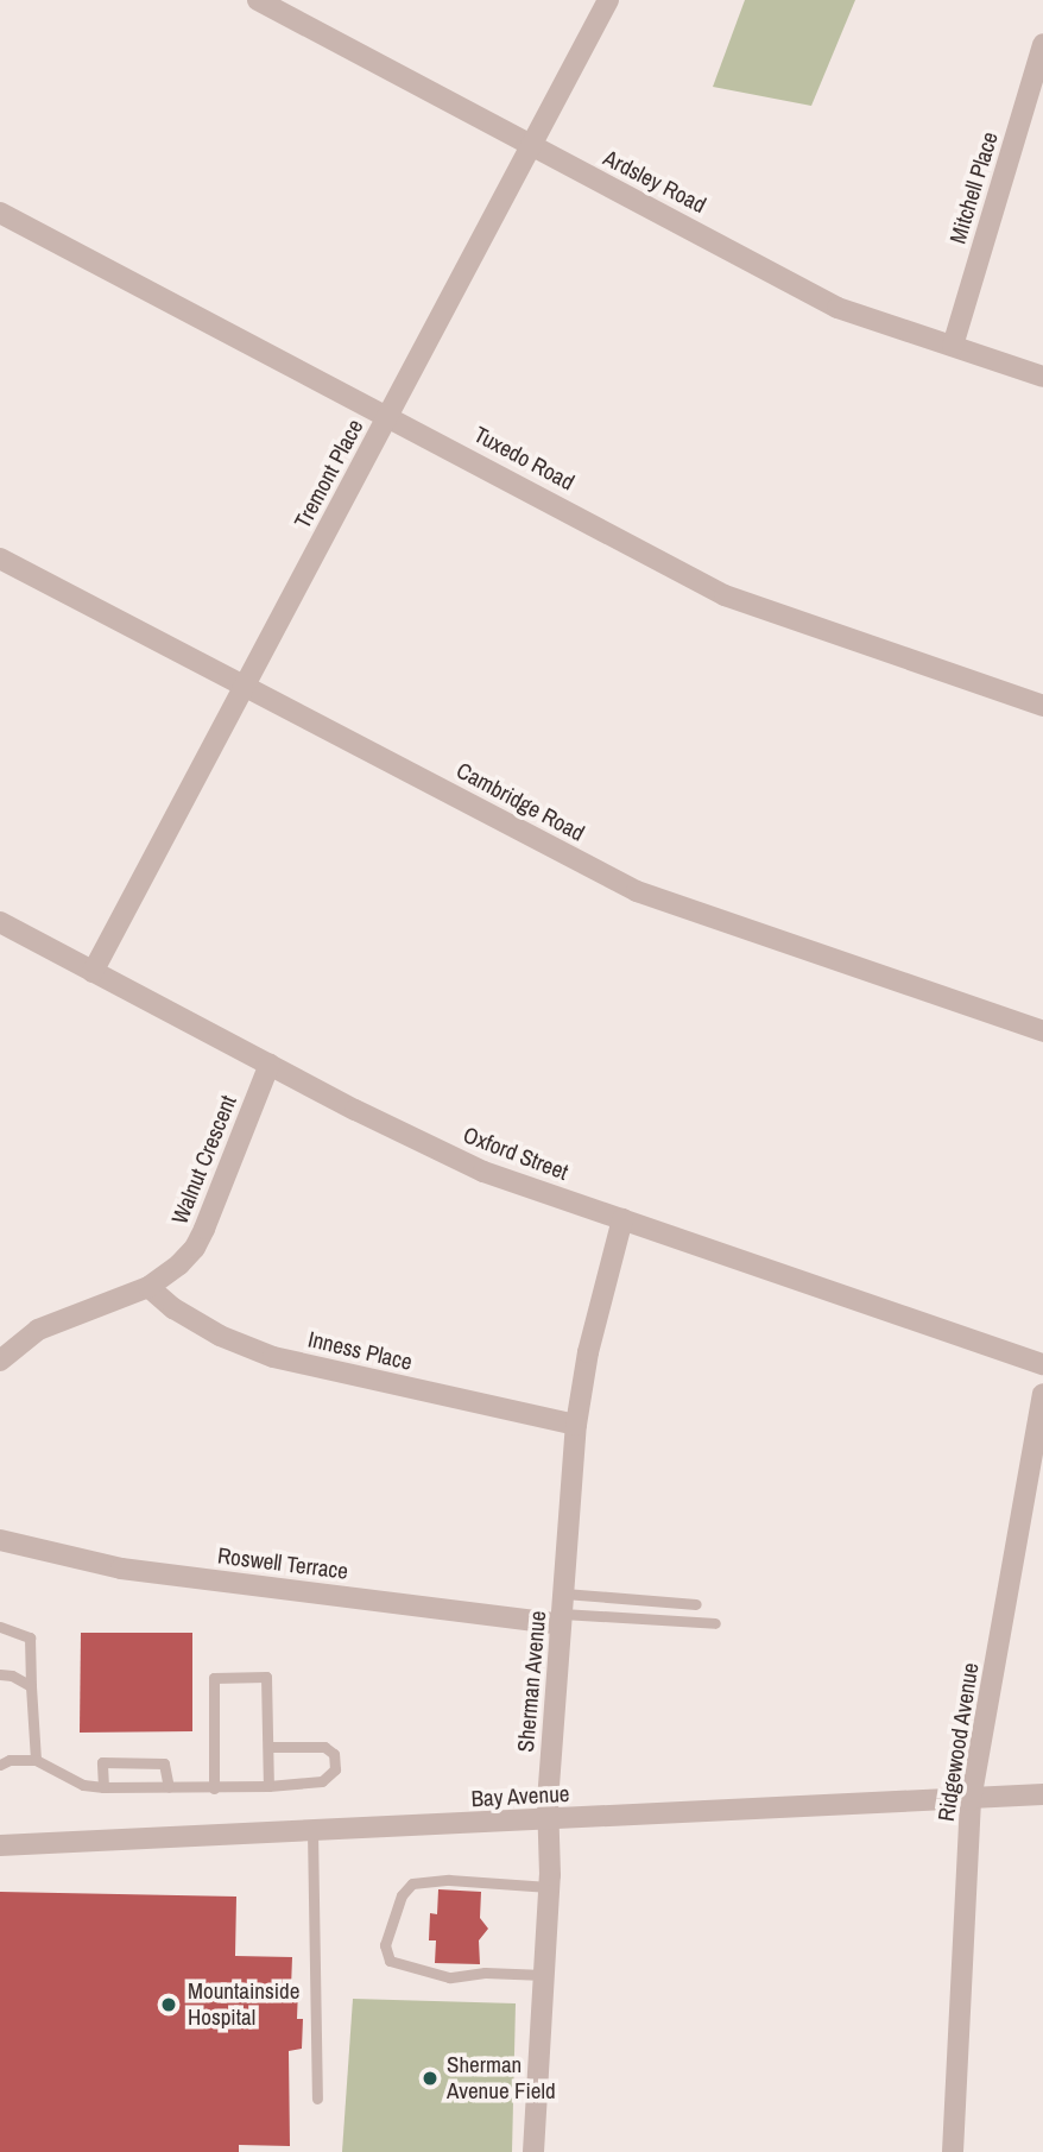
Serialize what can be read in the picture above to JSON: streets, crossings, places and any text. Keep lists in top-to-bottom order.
{
  "streets": {
    "street": [
      "Ardsley Road",
      "Mitchell Place",
      "Tuxedo Road",
      "Tremont Place",
      "Cambridge Road",
      "Oxford Street",
      "Walnut Crescent",
      "Inness Place",
      "Roswell Terrace",
      "Sherman Avenue",
      "Ridgewood Avenue",
      "Bay Avenue"
    ]
  },
  "crossings": [
    ["Ardsley Road", "Mitchell Place"],
    ["Ardsley Road", "Tremont Place"],
    ["Tuxedo Road", "Tremont Place"],
    ["Tremont Place", "Cambridge Road"],
    ["Tremont Place", "Oxford Street"],
    ["Oxford Street", "Walnut Crescent"],
    ["Oxford Street", "Sherman Avenue"],
    ["Walnut Crescent", "Inness Place"],
    ["Inness Place", "Sherman Avenue"],
    ["Roswell Terrace", "Sherman Avenue"],
    ["Sherman Avenue", "Bay Avenue"],
    ["Ridgewood Avenue", "Bay Avenue"]
  ],
  "places": ["Mountainside Hospital", "Sherman Avenue Field"]
}
